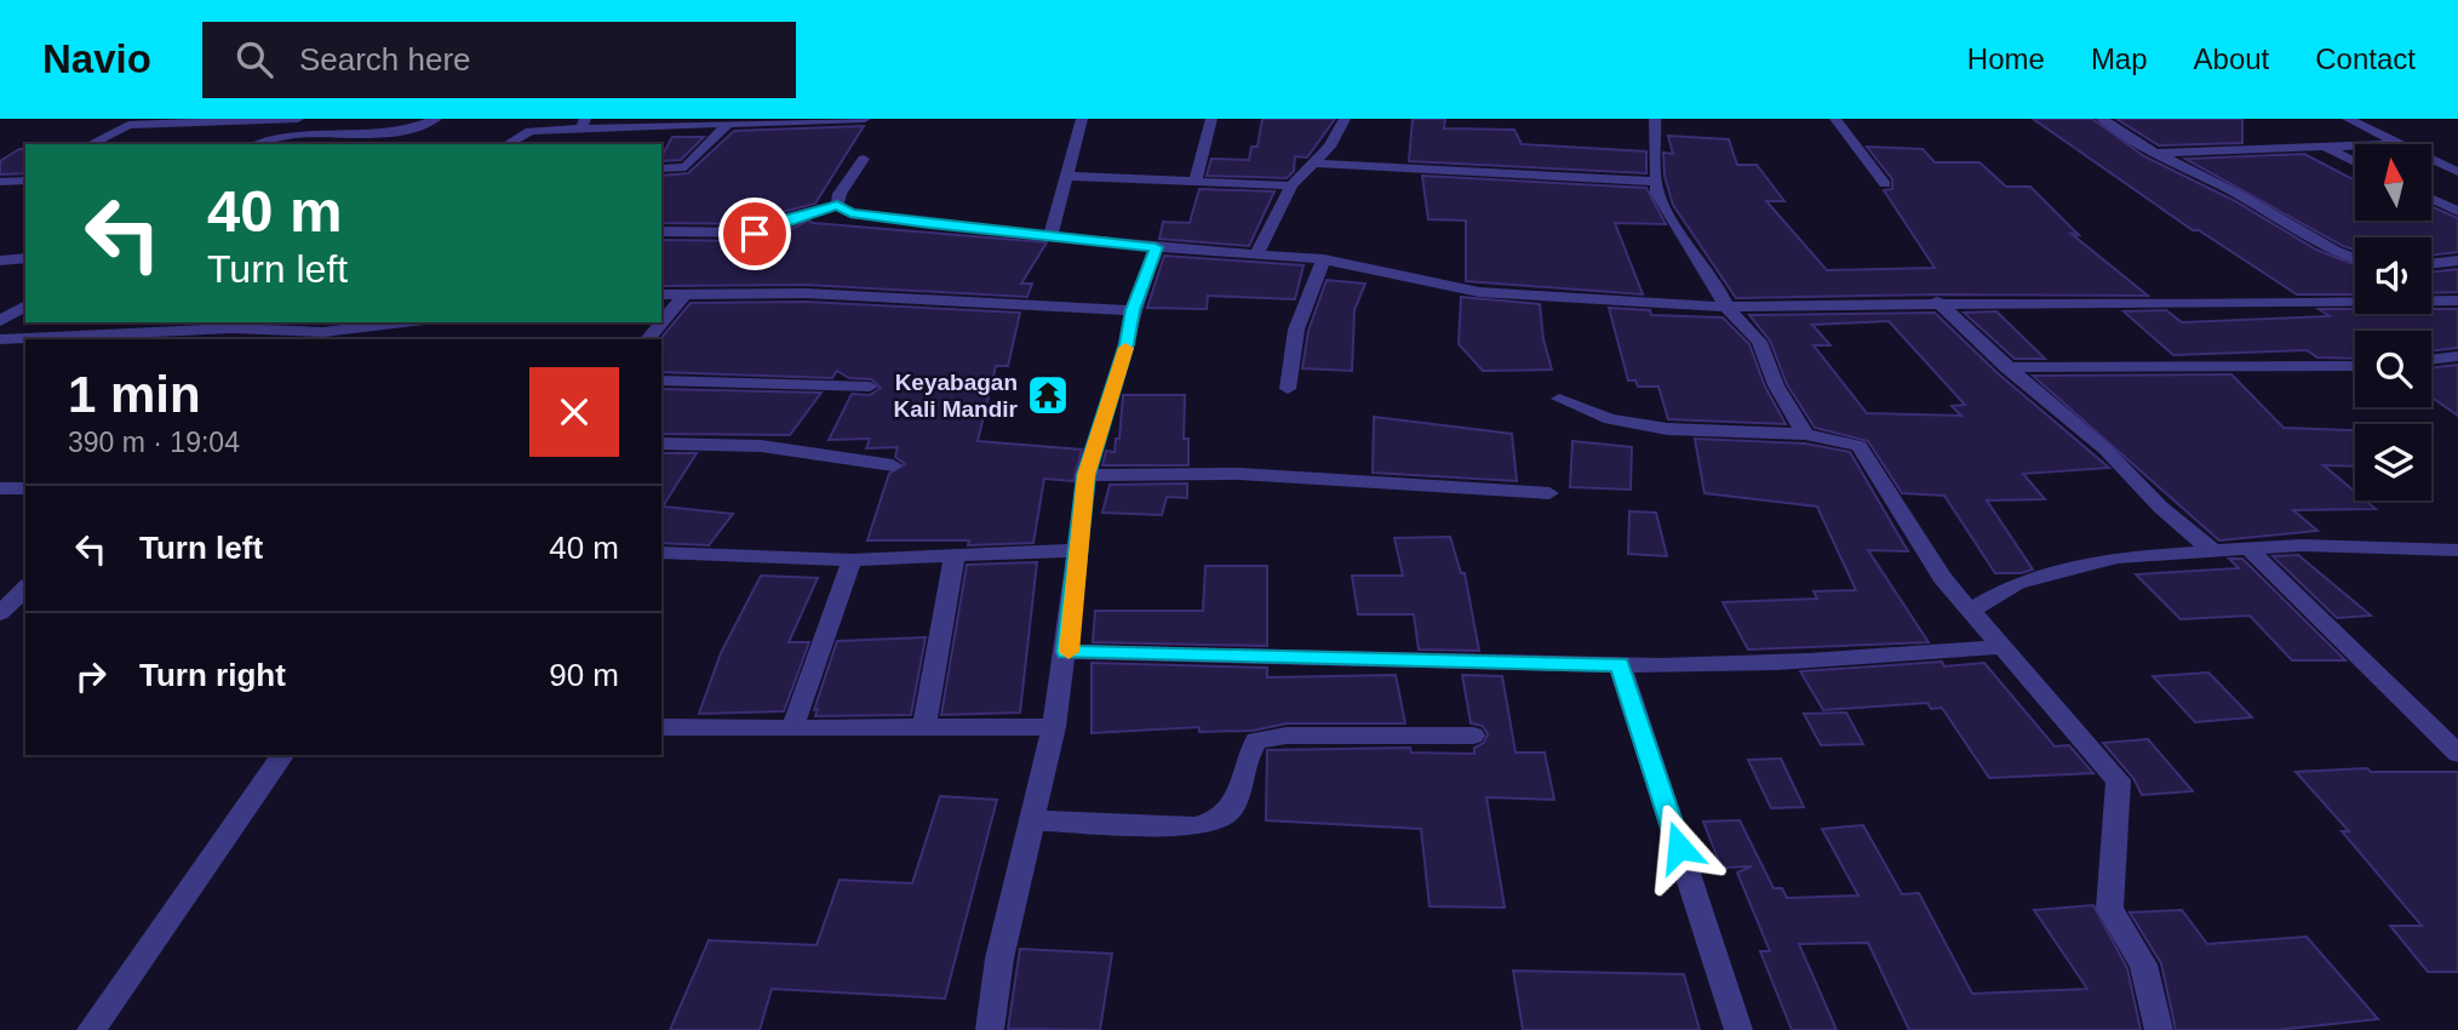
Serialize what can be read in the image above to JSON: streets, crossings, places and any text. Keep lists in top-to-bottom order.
{
  "places": {
    "temple": ["Keyabagan Kali Mandir"]
  },
  "north": "top",
  "page": {
    "header": "Navio",
    "search": "Search here",
    "nav": [
      "Home",
      "Map",
      "About",
      "Contact"
    ],
    "turn": ["40 m", "Turn left"],
    "heading": ["1 min", "390 m · 19:04"],
    "list": [
      {
        "name": "Turn left",
        "value": "40 m"
      },
      {
        "name": "Turn right",
        "value": "90 m"
      }
    ]
  }
}
